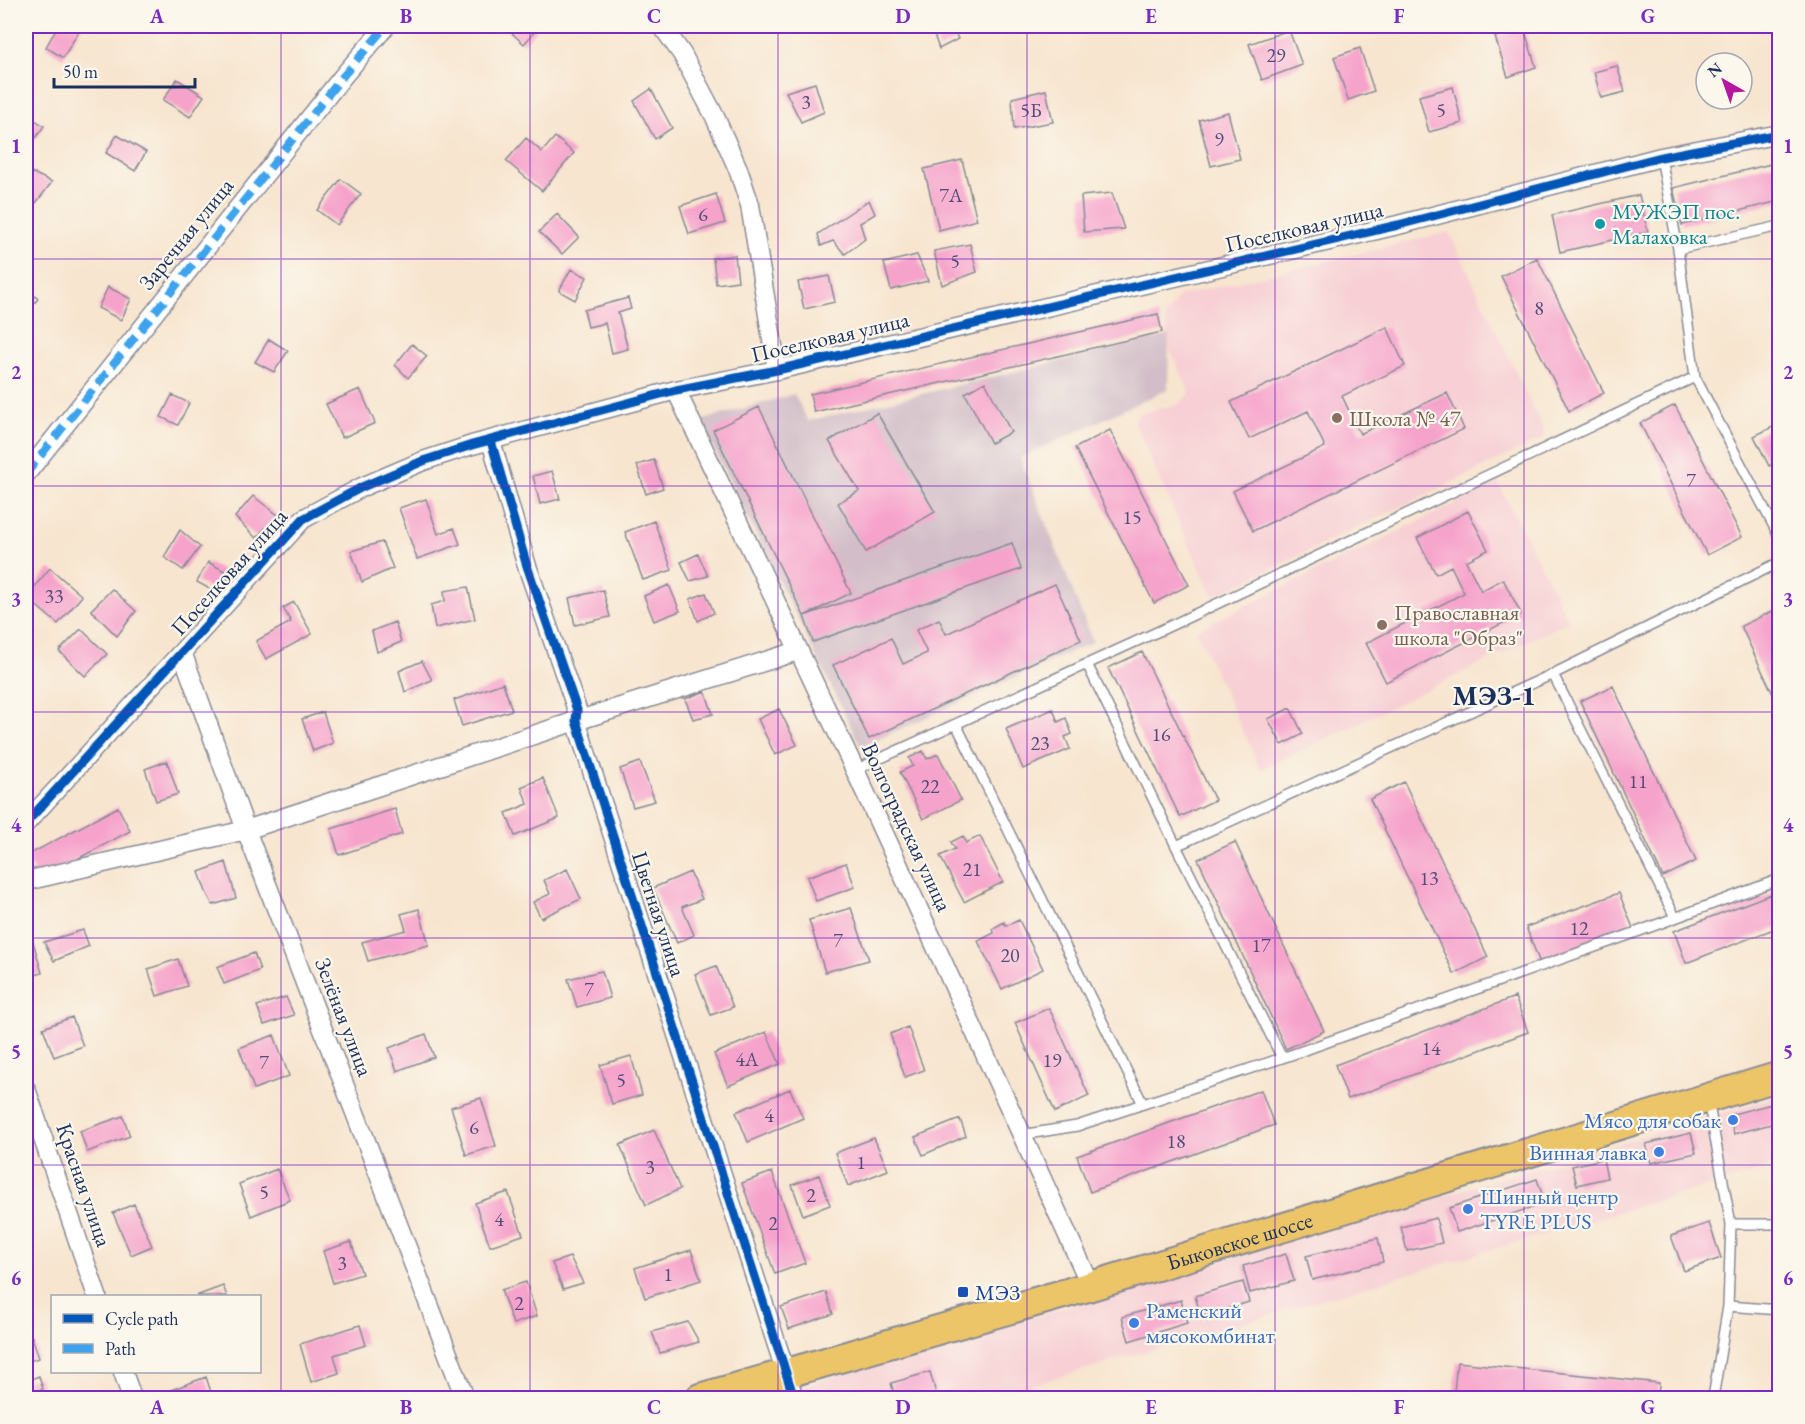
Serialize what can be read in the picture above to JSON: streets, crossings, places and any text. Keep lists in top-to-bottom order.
{
  "streets": {
    "main road": ["Быковское шоссе"],
    "street": [
      "Поселковая улица",
      "Заречная улица",
      "Волгоградская улица",
      "Цветная улица",
      "Зелёная улица",
      "Красная улица"
    ]
  },
  "crossings": [
    ["Поселковая улица", "Волгоградская улица"],
    ["Поселковая улица", "Цветная улица"],
    ["Поселковая улица", "Зелёная улица"],
    ["Волгоградская улица", "Быковское шоссе"],
    ["Цветная улица", "Быковское шоссе"]
  ],
  "districts": ["МЭЗ-1"],
  "places": {
    "other": [
      "МУЖЭП пос. Малаховка",
      "Школа № 47",
      "Православная школа \"Образ\"",
      "Мясо для собак",
      "Винная лавка",
      "Шинный центр TYRE PLUS",
      "Раменский мясокомбинат"
    ],
    "transit": ["МЭЗ"]
  },
  "house_numbers": [
    "29",
    "3",
    "5Б",
    "5",
    "9",
    "7А",
    "6",
    "5",
    "8",
    "7",
    "15",
    "33",
    "16",
    "23",
    "11",
    "22",
    "21",
    "13",
    "12",
    "7",
    "17",
    "20",
    "7",
    "14",
    "4А",
    "19",
    "7",
    "5",
    "4",
    "6",
    "18",
    "1",
    "3",
    "5",
    "2",
    "4",
    "2",
    "3",
    "1",
    "2"
  ],
  "legend": ["Cycle path", "Path"],
  "scale_bar": "50 m",
  "north": "top left",
  "grid": {
    "columns": [
      "A",
      "B",
      "C",
      "D",
      "E",
      "F",
      "G"
    ],
    "rows": [
      "1",
      "2",
      "3",
      "4",
      "5",
      "6"
    ]
  }
}
